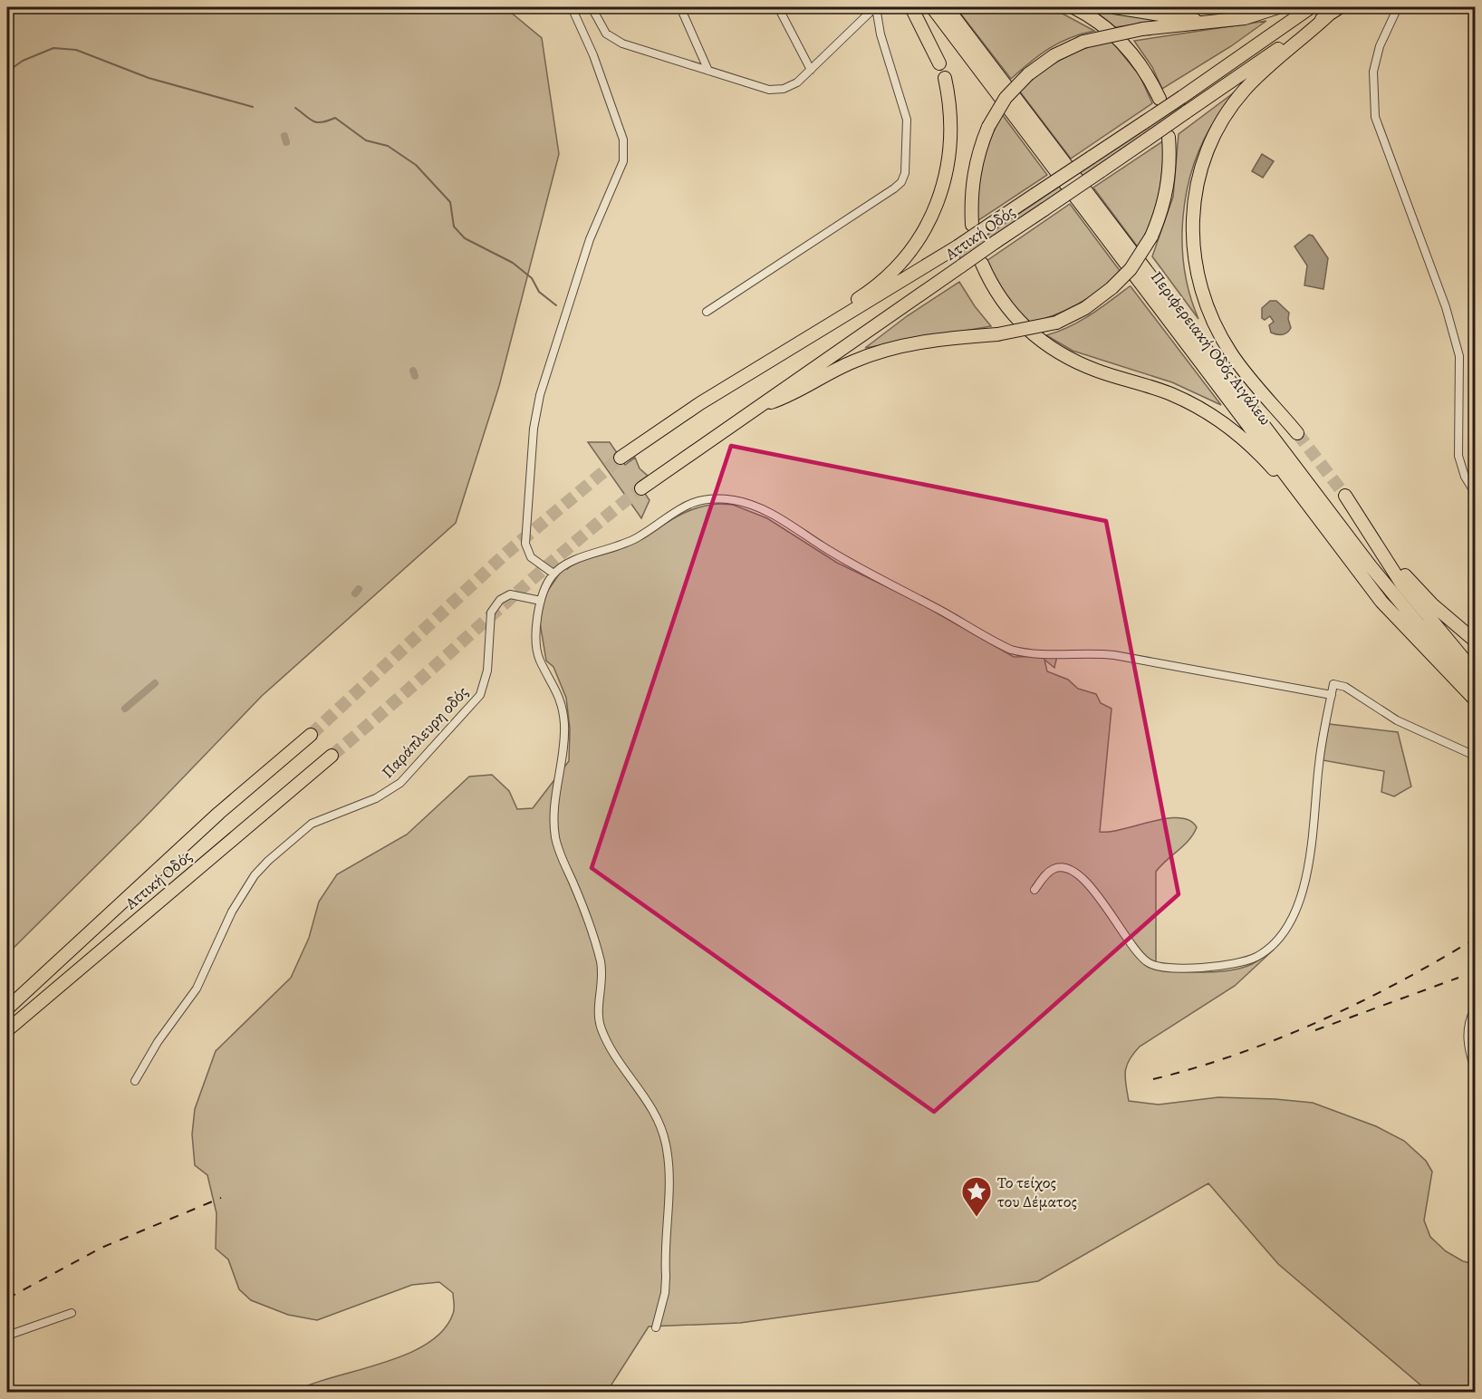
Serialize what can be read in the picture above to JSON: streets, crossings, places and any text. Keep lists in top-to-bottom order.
{
  "streets": {
    "highway": ["Αττική Οδός", "Περιφερειακή Οδός Αιγάλεω"],
    "street": ["Παράπλευρη οδός"]
  },
  "places": {
    "place": ["Το τείχος του Δέματος"]
  }
}
